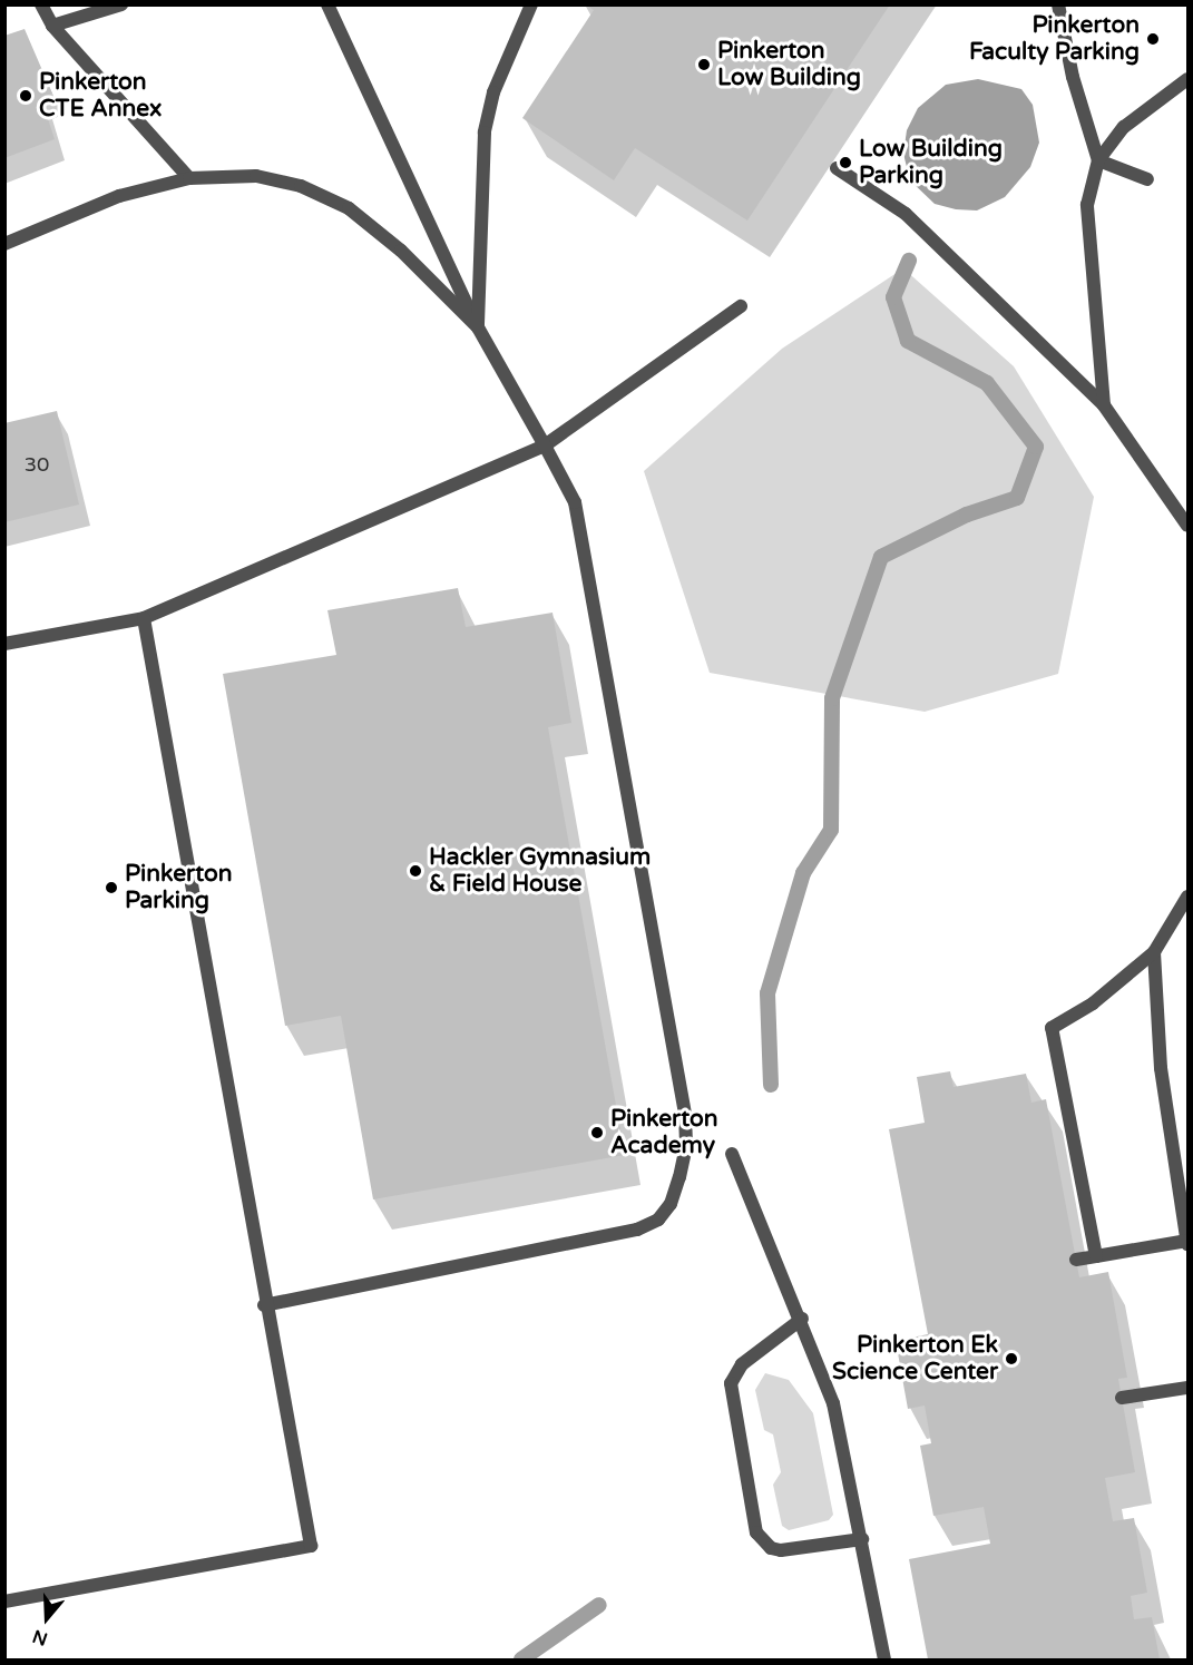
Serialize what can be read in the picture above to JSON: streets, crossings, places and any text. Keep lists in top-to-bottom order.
{
  "places": [
    "Pinkerton Faculty Parking",
    "Pinkerton Low Building",
    "Pinkerton CTE Annex",
    "Low Building Parking",
    "Hackler Gymnasium & Field House",
    "Pinkerton Parking",
    "Pinkerton Academy",
    "Pinkerton Ek Science Center"
  ],
  "house_numbers": ["30"],
  "north": "bottom"
}
